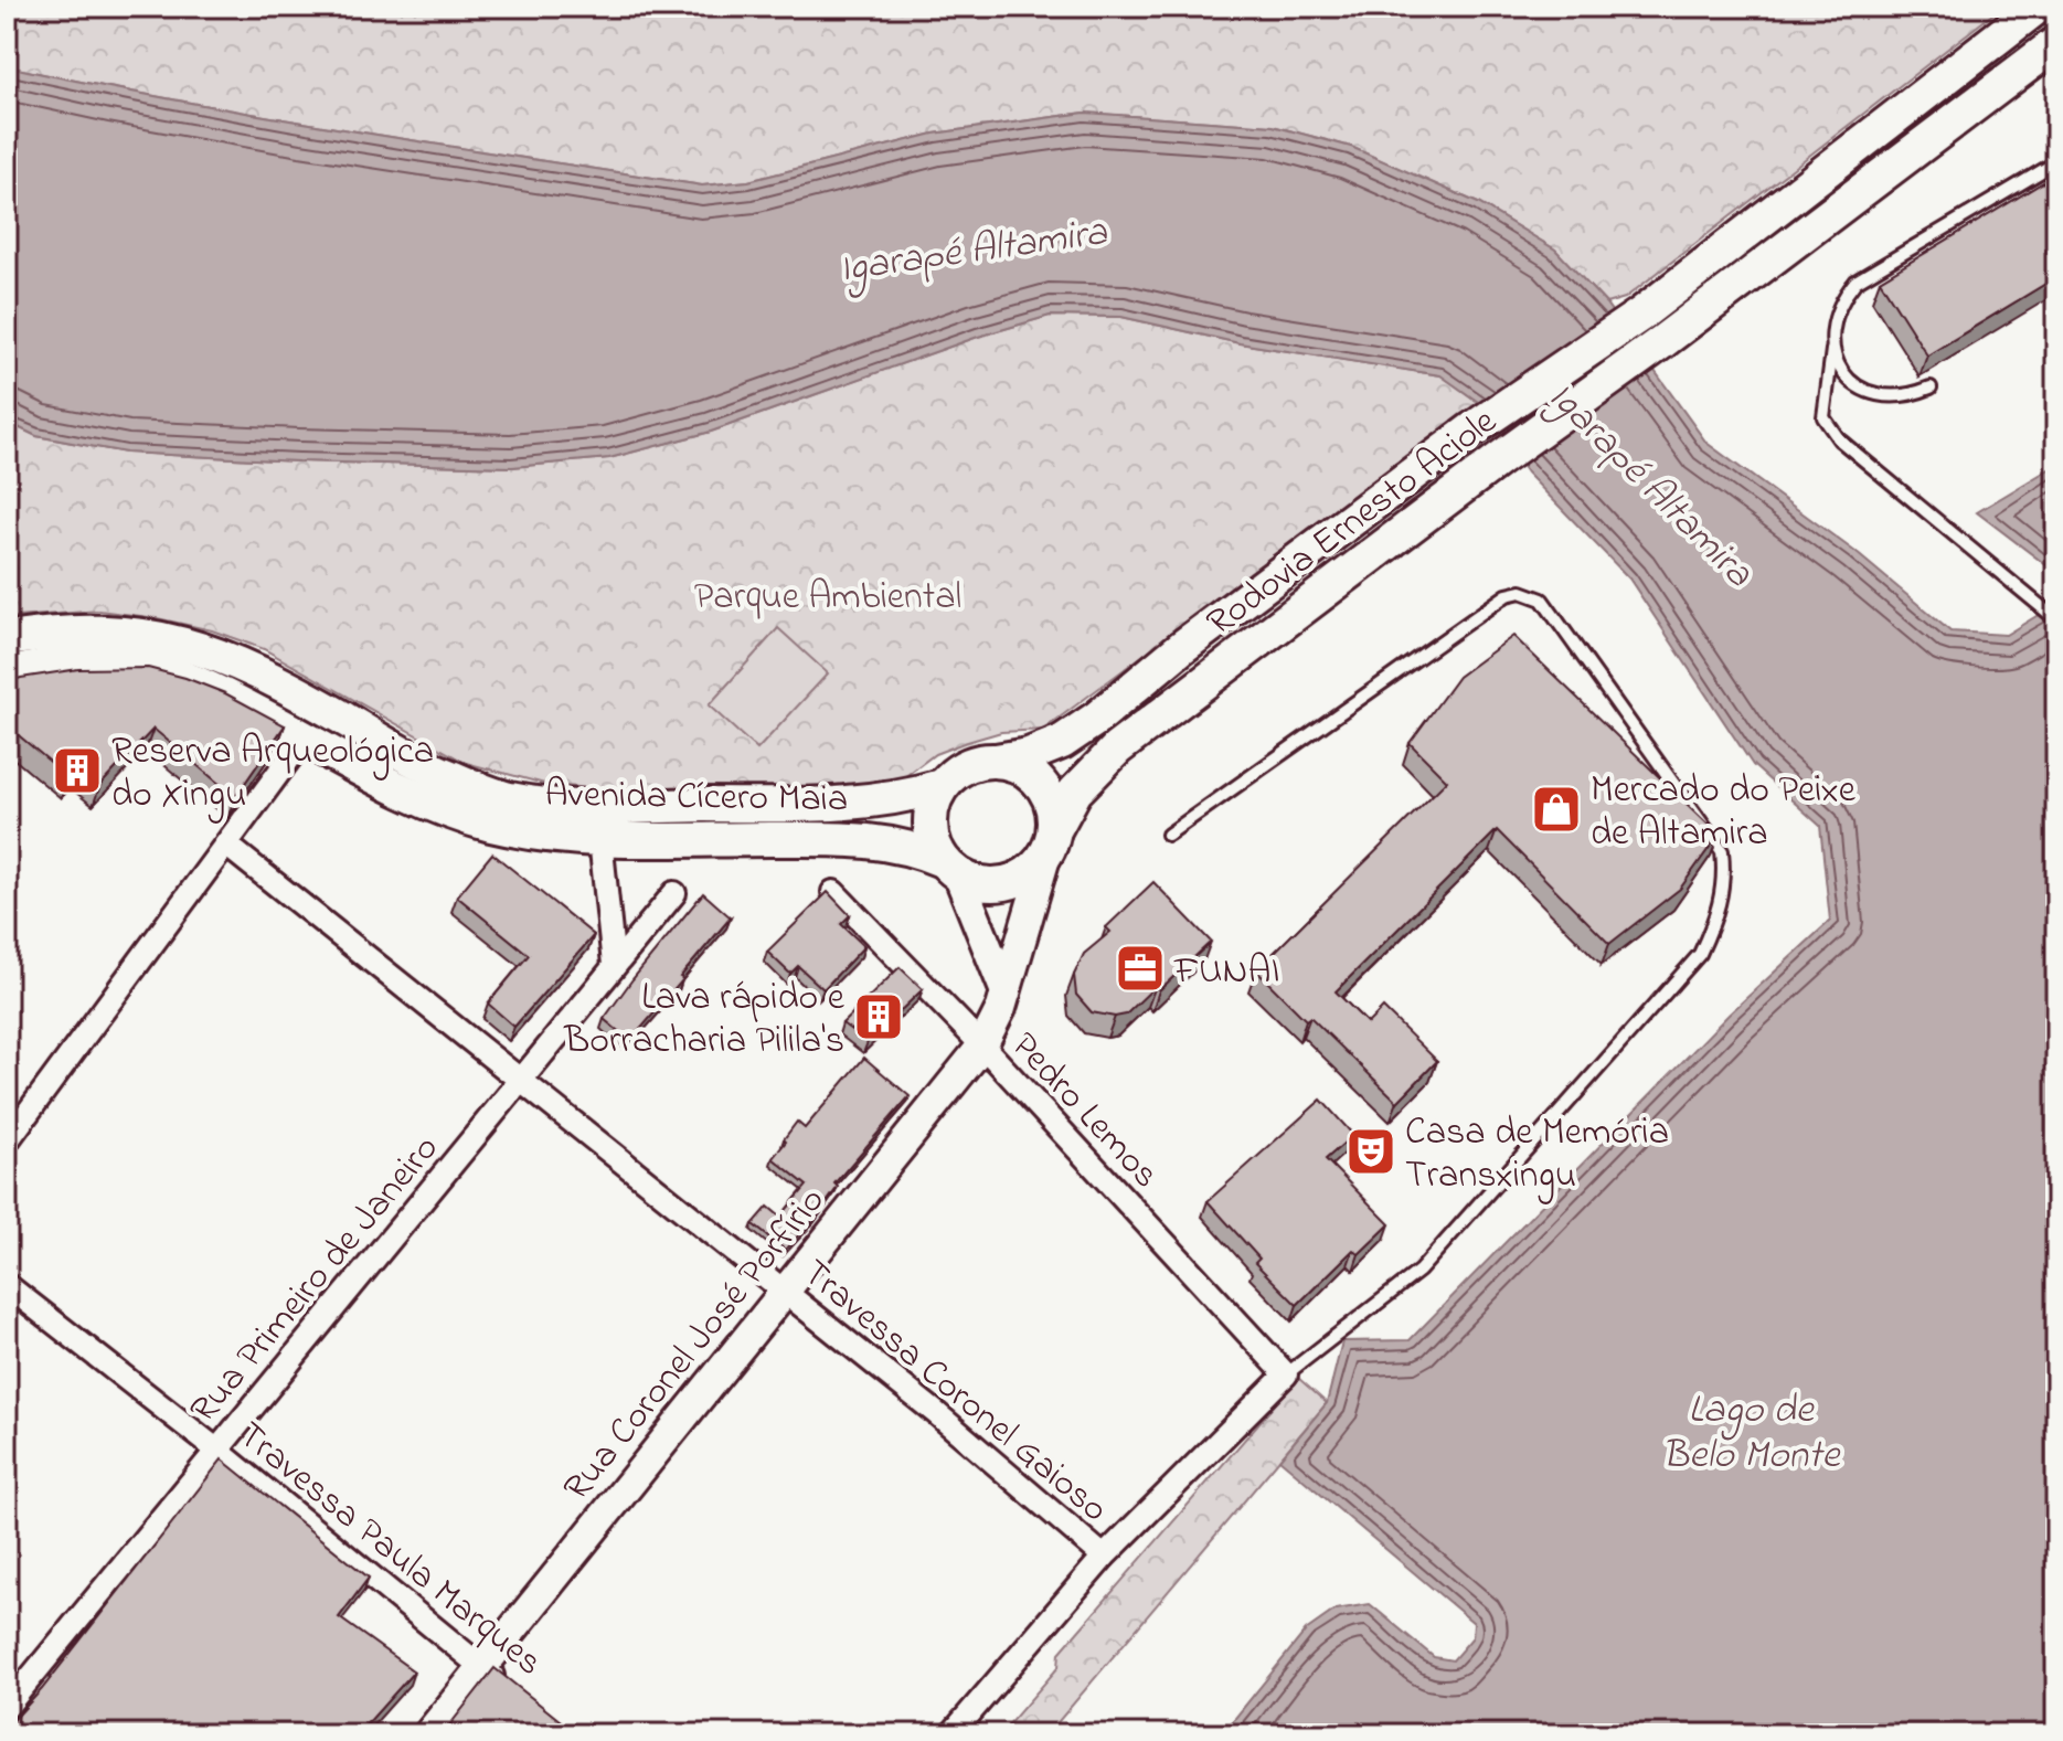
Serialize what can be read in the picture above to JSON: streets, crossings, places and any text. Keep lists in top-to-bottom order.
{
  "streets": {
    "main road": ["Rodovia Ernesto Aciole", "Avenida Cícero Maia"],
    "street": [
      "Pedro Lemos",
      "Rua Primeiro de Janeiro",
      "Rua Coronel José Porfírio",
      "Travessa Coronel Gaioso",
      "Travessa Paula Marques"
    ]
  },
  "crossings": [
    ["Rodovia Ernesto Aciole", "Avenida Cícero Maia"],
    ["Rodovia Ernesto Aciole", "Rua Coronel José Porfírio"],
    ["Avenida Cícero Maia", "Rua Coronel José Porfírio"],
    ["Pedro Lemos", "Rua Coronel José Porfírio"],
    ["Rua Primeiro de Janeiro", "Travessa Coronel Gaioso"],
    ["Rua Primeiro de Janeiro", "Travessa Paula Marques"],
    ["Rua Coronel José Porfírio", "Travessa Coronel Gaioso"],
    ["Rua Coronel José Porfírio", "Travessa Paula Marques"]
  ],
  "water": ["Igarapé Altamira", "Lago de Belo Monte"],
  "parks": ["Parque Ambiental"],
  "places": {
    "building": ["Reserva Arqueológica do Xingu", "Lava rápido e Borracharia Pilila's"],
    "shop": ["Mercado do Peixe de Altamira"],
    "office": ["FUNAI"],
    "theatre": ["Casa de Memória Transxingu"]
  }
}
